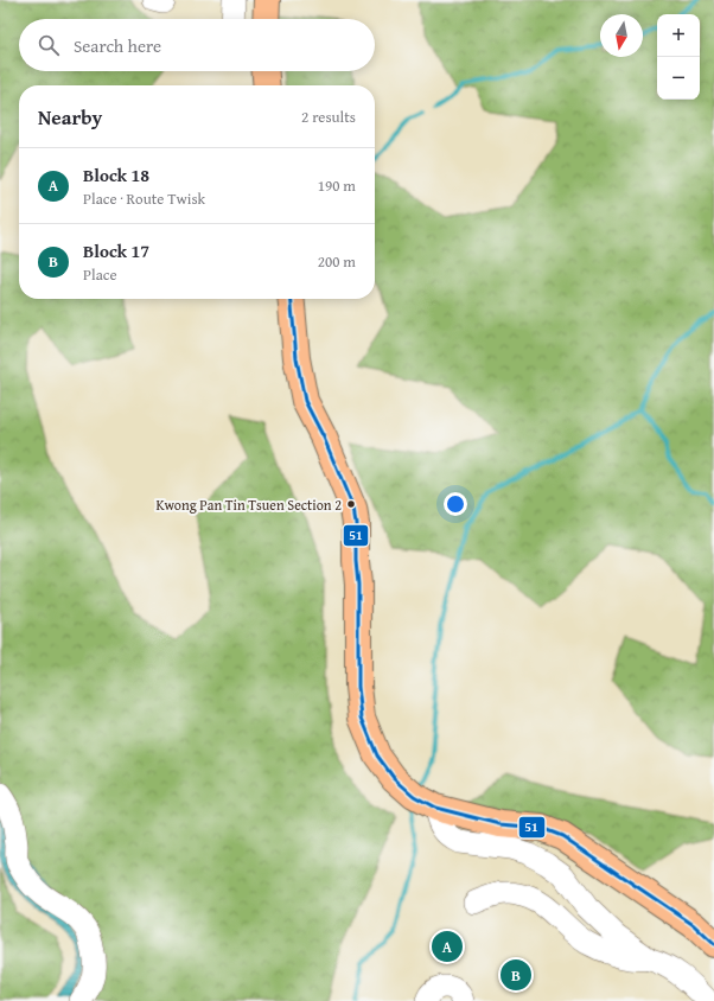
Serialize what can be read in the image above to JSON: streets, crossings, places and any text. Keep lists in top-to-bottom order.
{
  "places": ["Kwong Pan Tin Tsuen Section 2"],
  "lines": ["transit line 51"],
  "north": "bottom",
  "page": {
    "map_buttons": ["+", "−"],
    "search": "Search here",
    "heading": ["Nearby", "2 results"],
    "list": [
      {
        "mark": "A",
        "name": "Block 18",
        "note": "Place · Route Twisk",
        "value": "190 m"
      },
      {
        "mark": "B",
        "name": "Block 17",
        "note": "Place",
        "value": "200 m"
      }
    ],
    "pins": ["A", "B"]
  }
}
